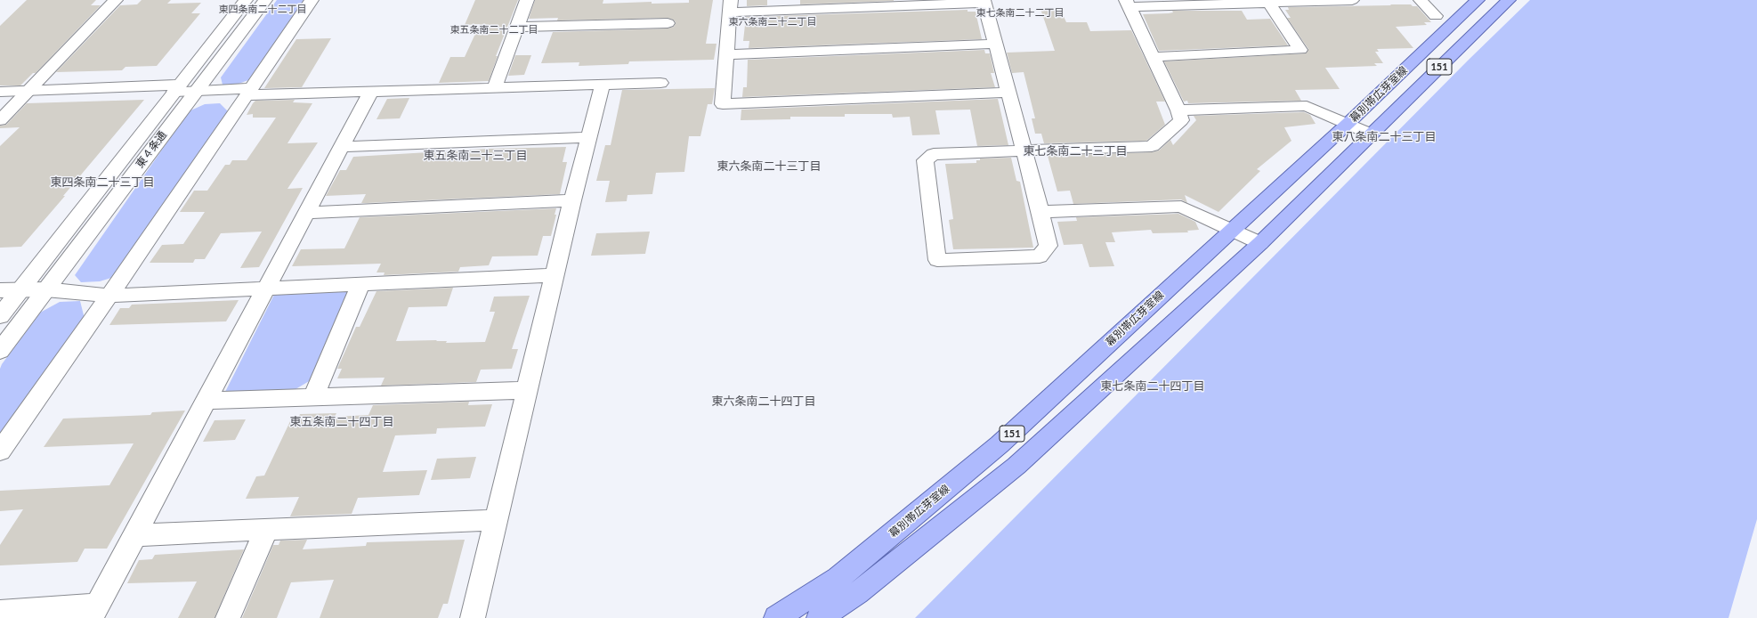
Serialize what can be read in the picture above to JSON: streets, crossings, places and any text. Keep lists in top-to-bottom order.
{
  "streets": {
    "main road": ["151", "幕別帯広芽室線"],
    "street": ["東４条通"]
  },
  "districts": [
    "東四条南二十二丁目",
    "東七条南二十二丁目",
    "東六条南二十二丁目",
    "東五条南二十二丁目",
    "東八条南二十三丁目",
    "東七条南二十三丁目",
    "東五条南二十三丁目",
    "東六条南二十三丁目",
    "東四条南二十三丁目",
    "東七条南二十四丁目",
    "東六条南二十四丁目",
    "東五条南二十四丁目"
  ]
}
